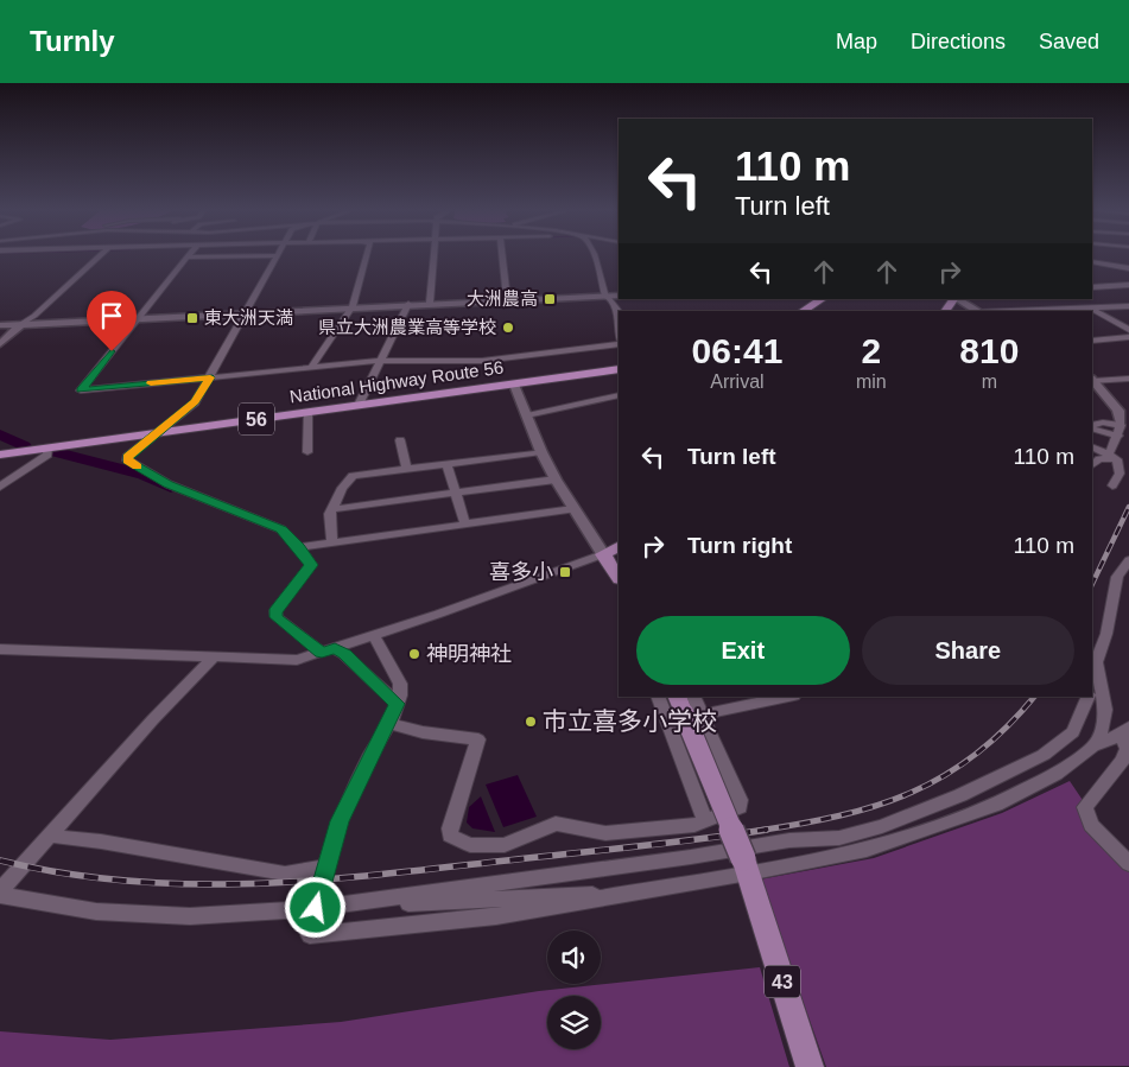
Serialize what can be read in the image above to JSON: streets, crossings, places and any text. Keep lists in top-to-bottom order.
{
  "streets": {
    "highway": ["National Highway Route 56", "56"],
    "main road": ["43"]
  },
  "places": {
    "transit": ["大洲農高", "東大洲天満", "喜多小"],
    "other": ["県立大洲農業高等学校", "神明神社", "市立喜多小学校"]
  },
  "page": {
    "header": "Turnly",
    "nav": ["Map", "Directions", "Saved"],
    "turn": ["110 m", "Turn left"],
    "eta": [
      "06:41",
      "Arrival",
      "2",
      "min",
      "810",
      "m"
    ],
    "list": [
      {
        "name": "Turn left",
        "value": "110 m"
      },
      {
        "name": "Turn right",
        "value": "110 m"
      }
    ],
    "buttons": ["Exit", "Share"]
  }
}
